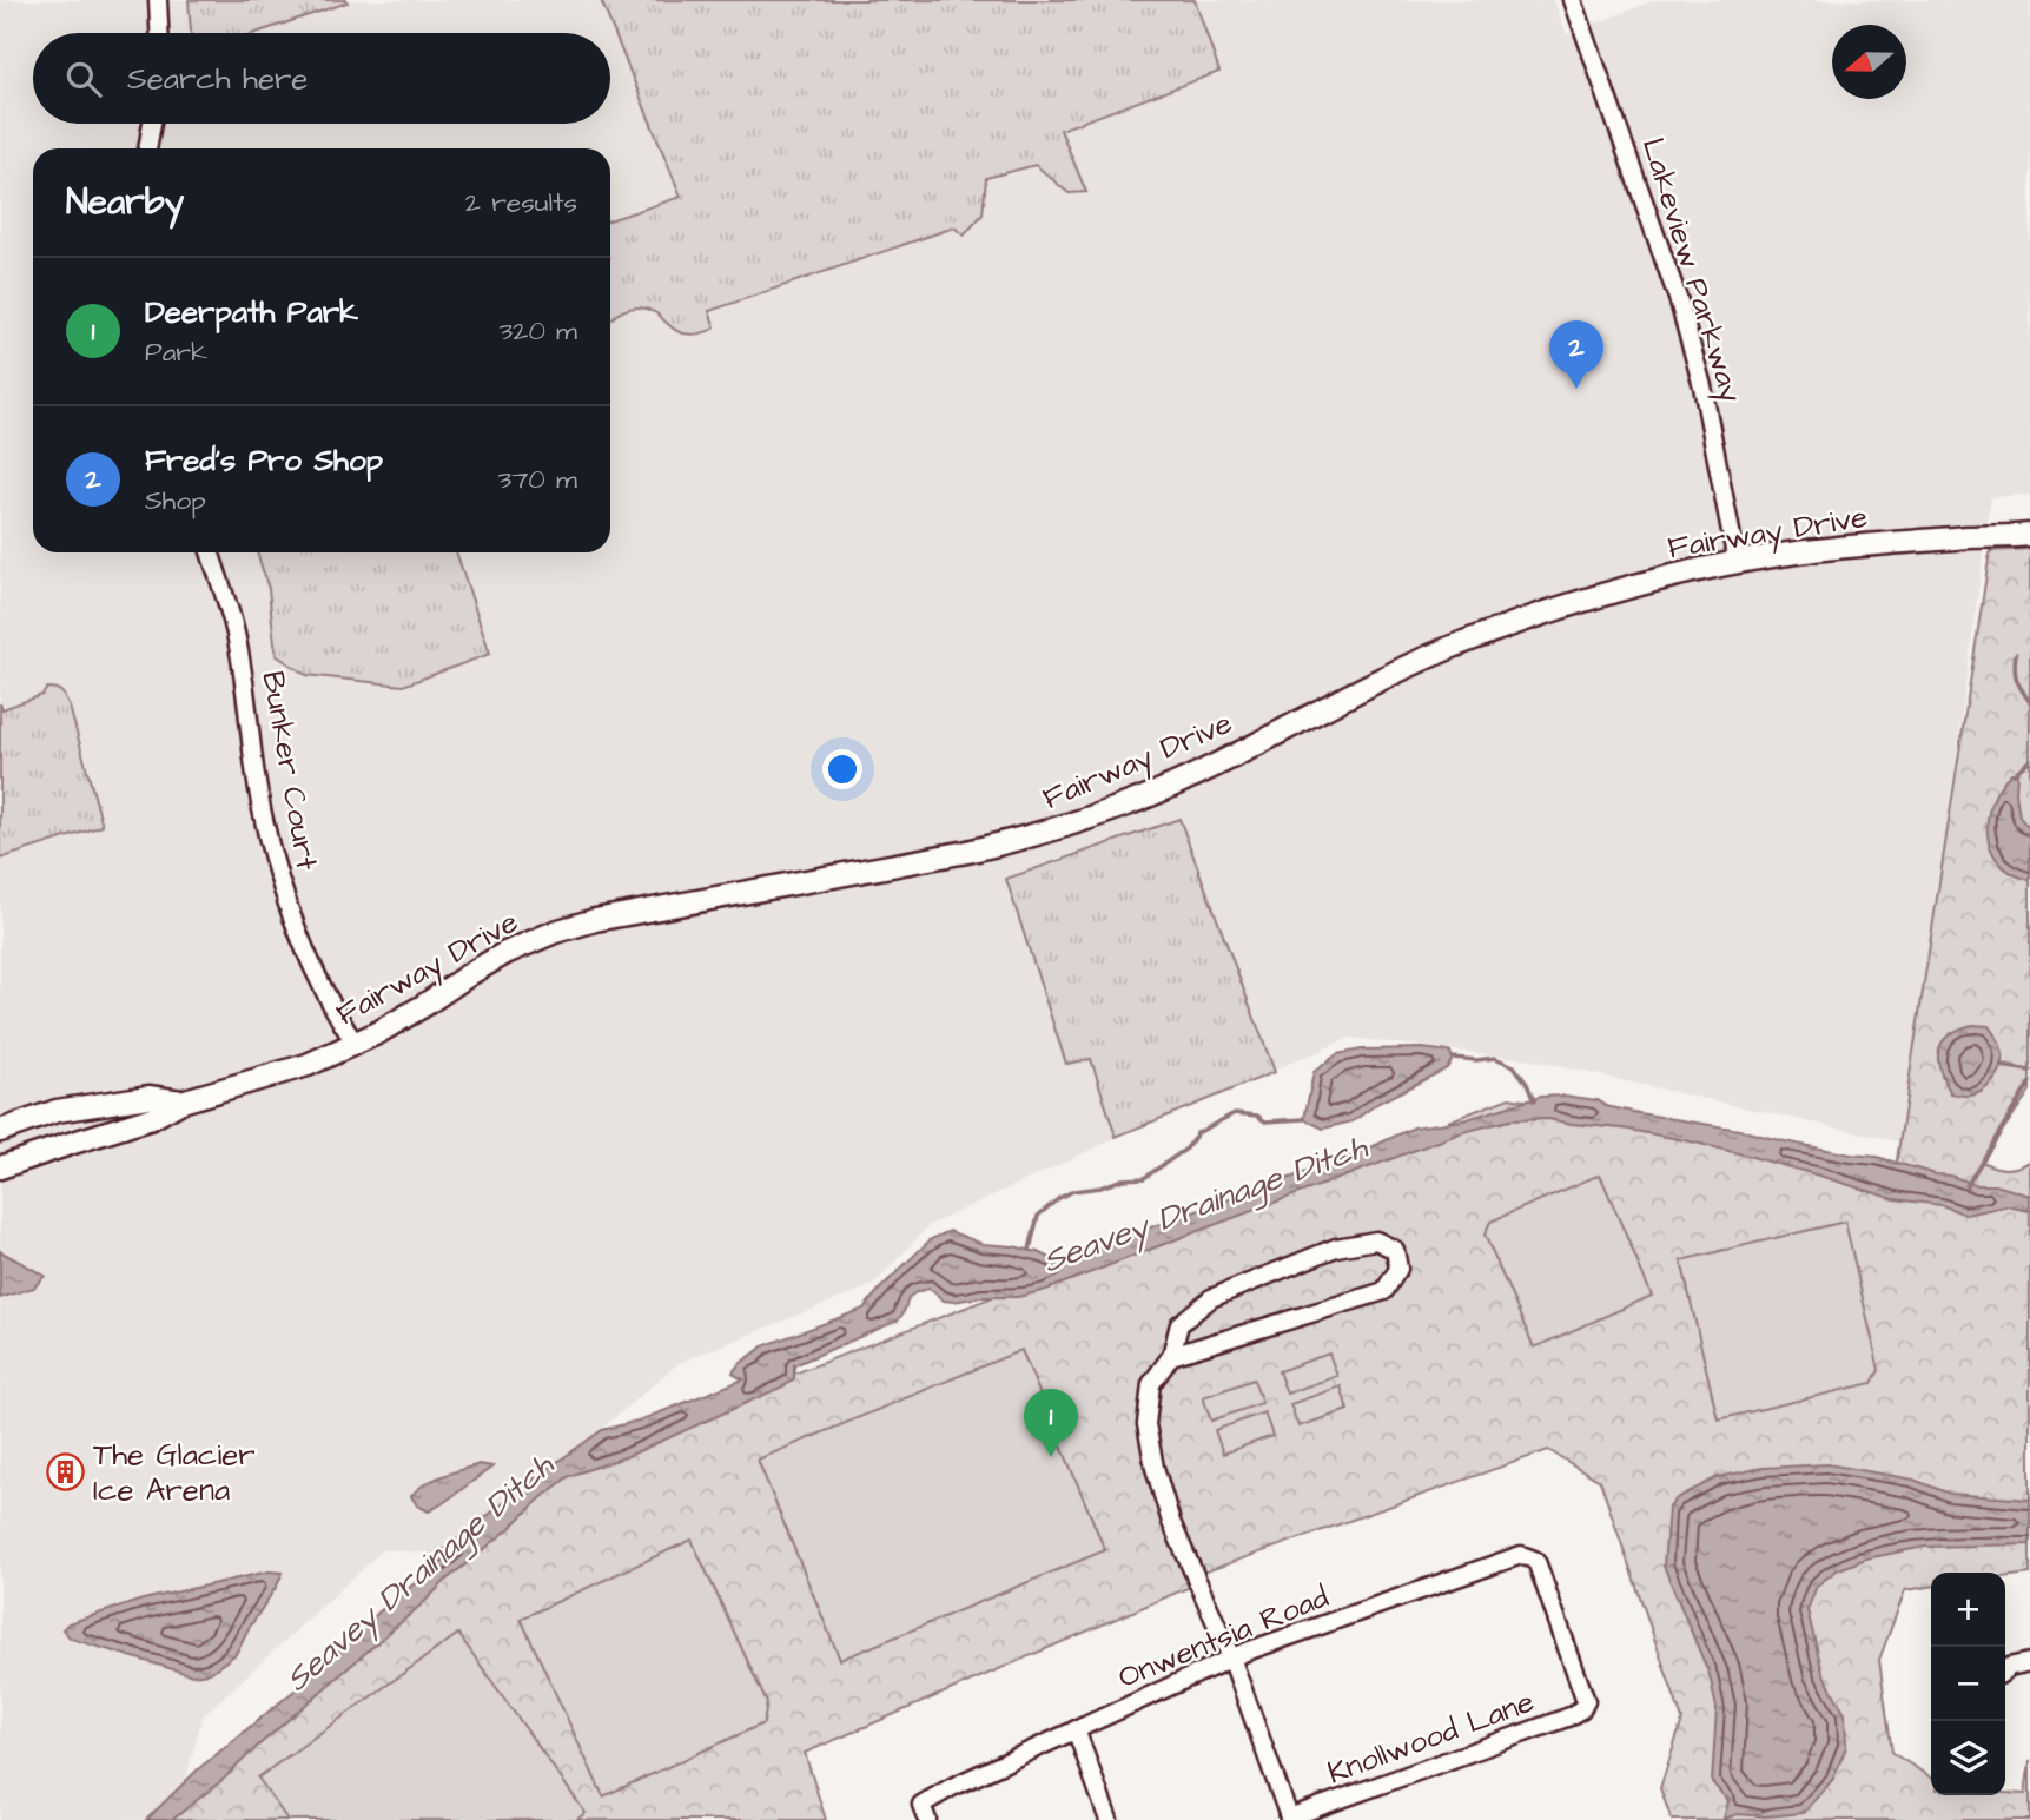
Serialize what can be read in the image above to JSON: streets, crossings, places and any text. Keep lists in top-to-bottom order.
{
  "streets": {
    "main road": ["Fairway Drive"],
    "street": [
      "Lakeview Parkway",
      "Bunker Court",
      "Onwentsia Road",
      "Knollwood Lane"
    ]
  },
  "crossings": [
    ["Lakeview Parkway", "Fairway Drive"],
    ["Fairway Drive", "Bunker Court"],
    ["Onwentsia Road", "Knollwood Lane"]
  ],
  "water": ["Seavey Drainage Ditch"],
  "places": {
    "building": ["The Glacier Ice Arena"]
  },
  "north": "left",
  "page": {
    "search": "Search here",
    "heading": ["Nearby", "2 results"],
    "list": [
      {
        "mark": "1",
        "name": "Deerpath Park",
        "note": "Park",
        "value": "320 m"
      },
      {
        "mark": "2",
        "name": "Fred's Pro Shop",
        "note": "Shop",
        "value": "370 m"
      }
    ],
    "pins": ["2", "1"],
    "map_buttons": ["+", "−"]
  }
}
